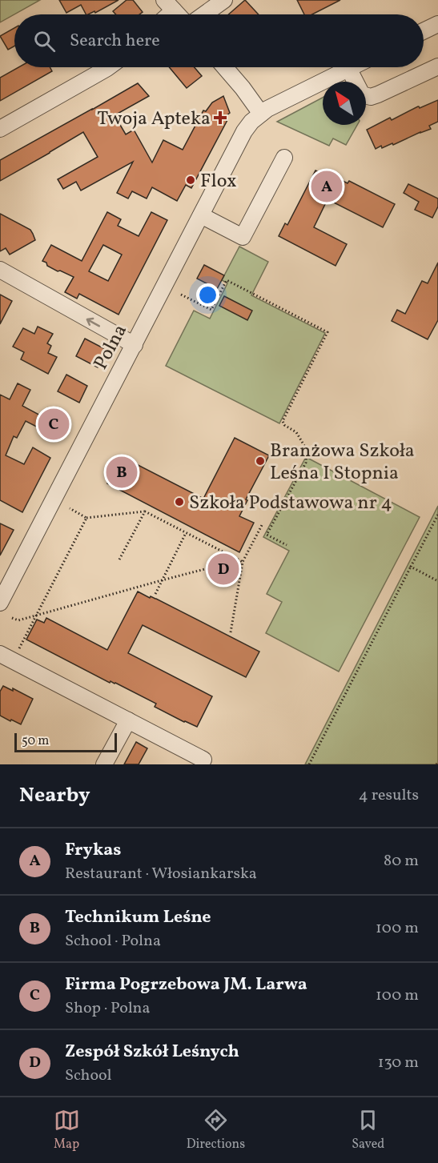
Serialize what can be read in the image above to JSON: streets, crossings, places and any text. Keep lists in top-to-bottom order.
{
  "streets": {
    "street": ["Polna"]
  },
  "places": {
    "health": ["Twoja Apteka"],
    "other": ["Flox", "Branżowa Szkoła Leśna I Stopnia", "Szkoła Podstawowa nr 4"]
  },
  "scale_bar": "50 m",
  "north": "top left",
  "page": {
    "search": "Search here",
    "pins": [
      "A",
      "C",
      "B",
      "D"
    ],
    "scale": "50 m",
    "heading": ["Nearby", "4 results"],
    "list": [
      {
        "mark": "A",
        "name": "Frykas",
        "note": "Restaurant · Włosiankarska",
        "value": "80 m"
      },
      {
        "mark": "B",
        "name": "Technikum Leśne",
        "note": "School · Polna",
        "value": "100 m"
      },
      {
        "mark": "C",
        "name": "Firma Pogrzebowa JM. Larwa",
        "note": "Shop · Polna",
        "value": "100 m"
      },
      {
        "mark": "D",
        "name": "Zespół Szkół Leśnych",
        "note": "School",
        "value": "130 m"
      }
    ],
    "nav": ["Map", "Directions", "Saved"]
  }
}
